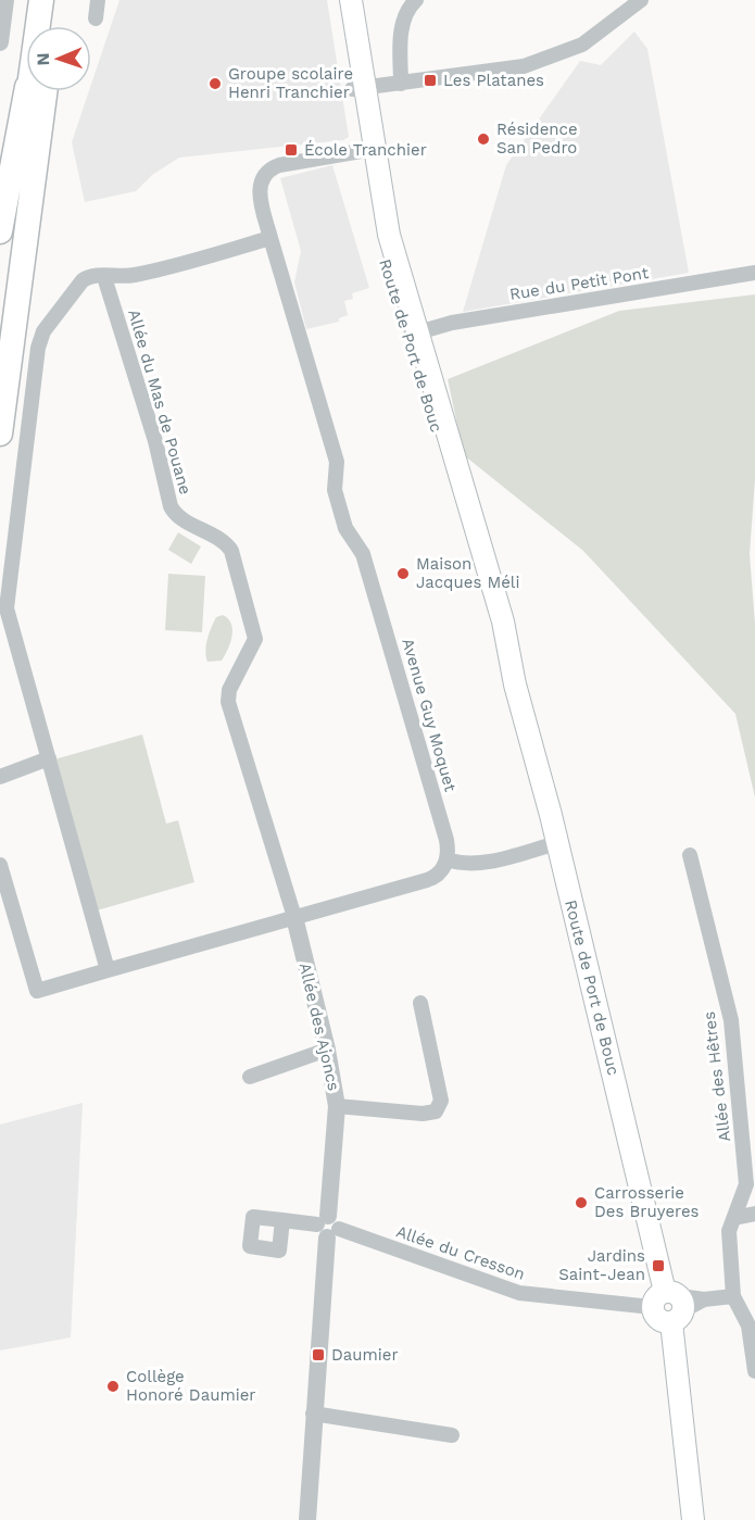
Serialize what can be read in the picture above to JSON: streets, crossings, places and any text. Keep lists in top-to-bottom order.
{
  "streets": {
    "main road": ["Route de Port de Bouc"],
    "street": [
      "Rue du Petit Pont",
      "Allée du Mas de Pouane",
      "Avenue Guy Moquet",
      "Allée des Ajoncs",
      "Allée des Hêtres",
      "Allée du Cresson"
    ]
  },
  "crossings": [
    ["Rue du Petit Pont", "Route de Port de Bouc"],
    ["Route de Port de Bouc", "Avenue Guy Moquet"],
    ["Route de Port de Bouc", "Allée du Cresson"],
    ["Allée du Mas de Pouane", "Allée des Ajoncs"],
    ["Allée des Ajoncs", "Allée du Cresson"]
  ],
  "places": {
    "transit": [
      "Les Platanes",
      "École Tranchier",
      "Jardins Saint-Jean",
      "Daumier"
    ],
    "other": [
      "Groupe scolaire Henri Tranchier",
      "Résidence San Pedro",
      "Maison Jacques Méli",
      "Carrosserie Des Bruyeres",
      "Collège Honoré Daumier"
    ]
  },
  "north": "left"
}
